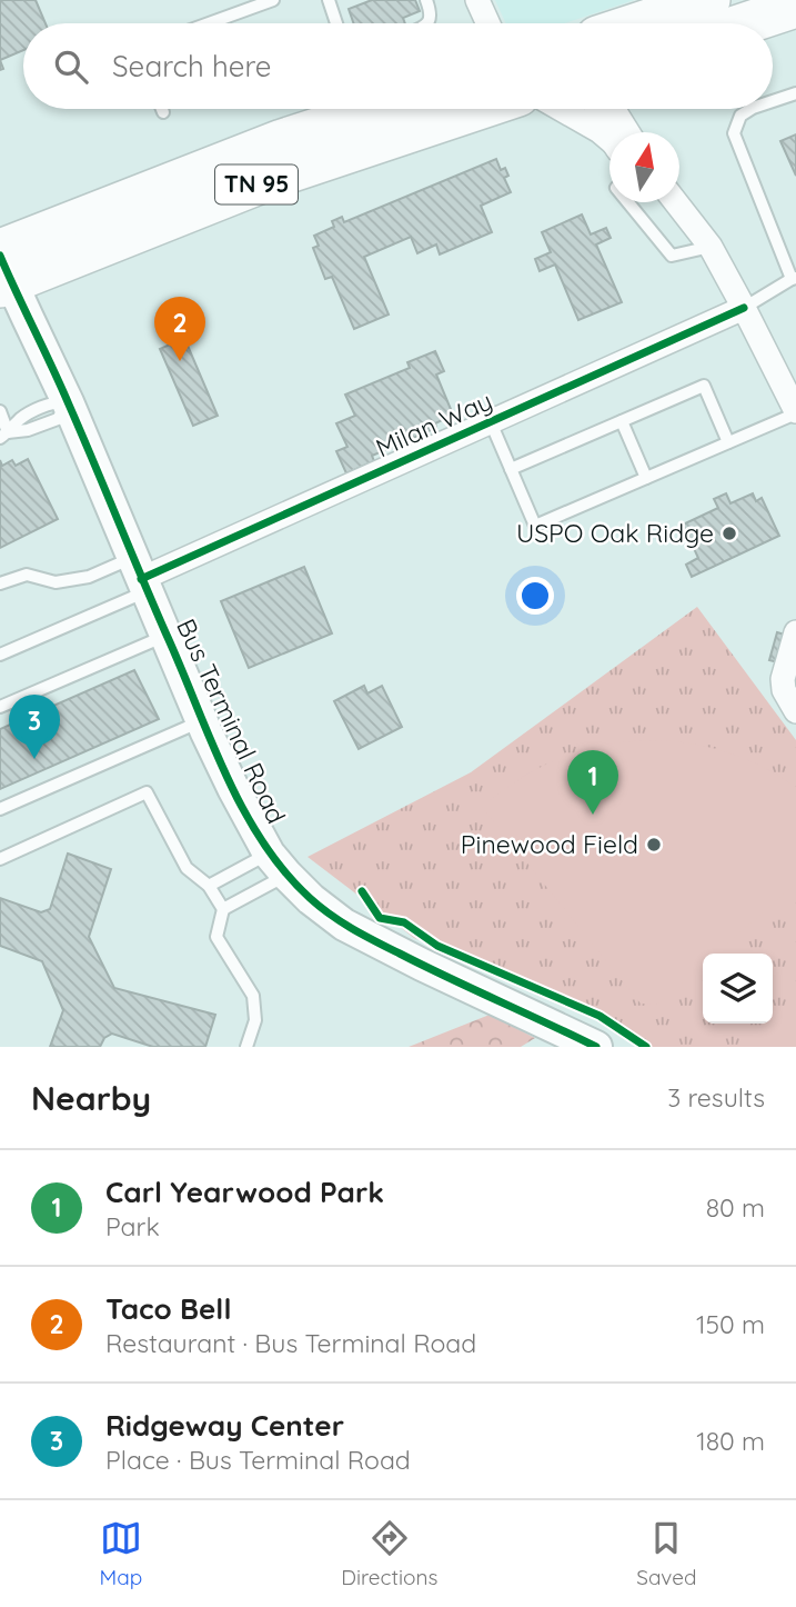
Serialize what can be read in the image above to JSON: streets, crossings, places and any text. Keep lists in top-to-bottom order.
{
  "streets": {
    "highway": ["TN 95"],
    "street": ["Milan Way", "Bus Terminal Road"]
  },
  "crossings": [
    ["TN 95", "Bus Terminal Road"],
    ["Milan Way", "Bus Terminal Road"]
  ],
  "places": ["USPO Oak Ridge", "Pinewood Field"],
  "north": "top",
  "page": {
    "search": "Search here",
    "pins": ["2", "3", "1"],
    "heading": ["Nearby", "3 results"],
    "list": [
      {
        "mark": "1",
        "name": "Carl Yearwood Park",
        "note": "Park",
        "value": "80 m"
      },
      {
        "mark": "2",
        "name": "Taco Bell",
        "note": "Restaurant · Bus Terminal Road",
        "value": "150 m"
      },
      {
        "mark": "3",
        "name": "Ridgeway Center",
        "note": "Place · Bus Terminal Road",
        "value": "180 m"
      }
    ],
    "nav": ["Map", "Directions", "Saved"]
  }
}
